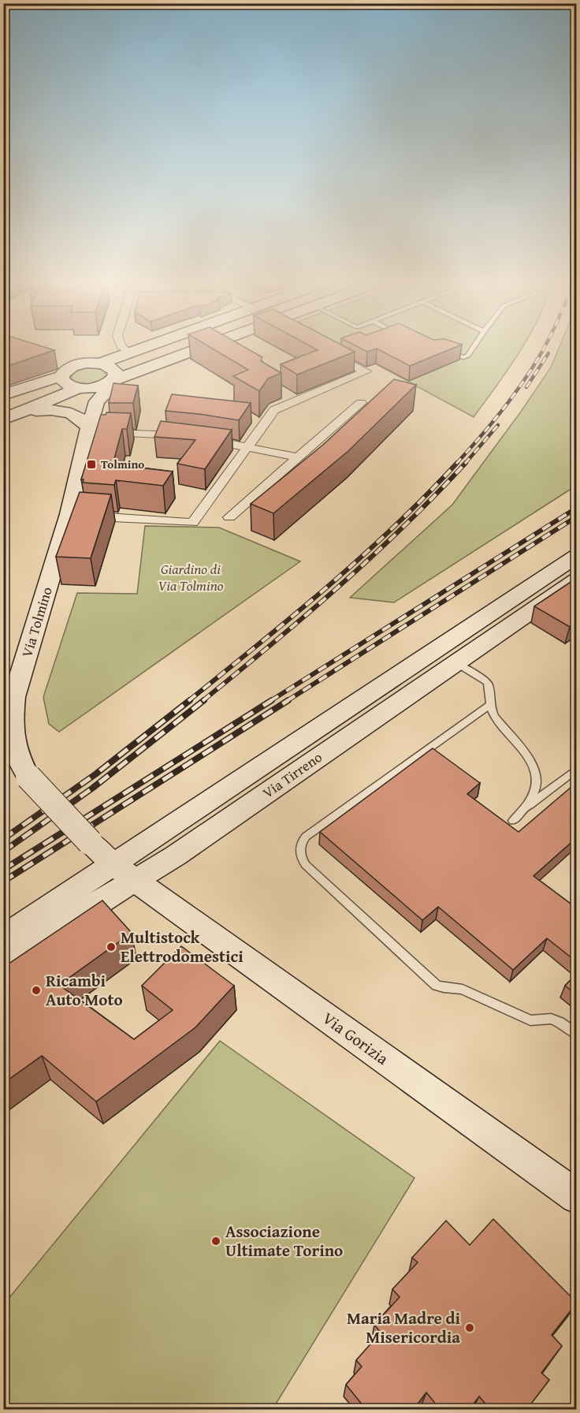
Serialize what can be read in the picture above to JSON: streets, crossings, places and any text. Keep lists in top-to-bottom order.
{
  "streets": {
    "street": ["Via Tolmino", "Via Tirreno", "Via Gorizia"]
  },
  "crossings": [
    ["Via Tolmino", "Via Tirreno"],
    ["Via Tolmino", "Via Gorizia"],
    ["Via Tirreno", "Via Gorizia"]
  ],
  "parks": ["Giardino di Via Tolmino"],
  "places": {
    "transit": ["Tolmino"],
    "other": [
      "Multistock Elettrodomestici",
      "Ricambi Auto Moto",
      "Associazione Ultimate Torino",
      "Maria Madre di Misericordia"
    ]
  }
}
